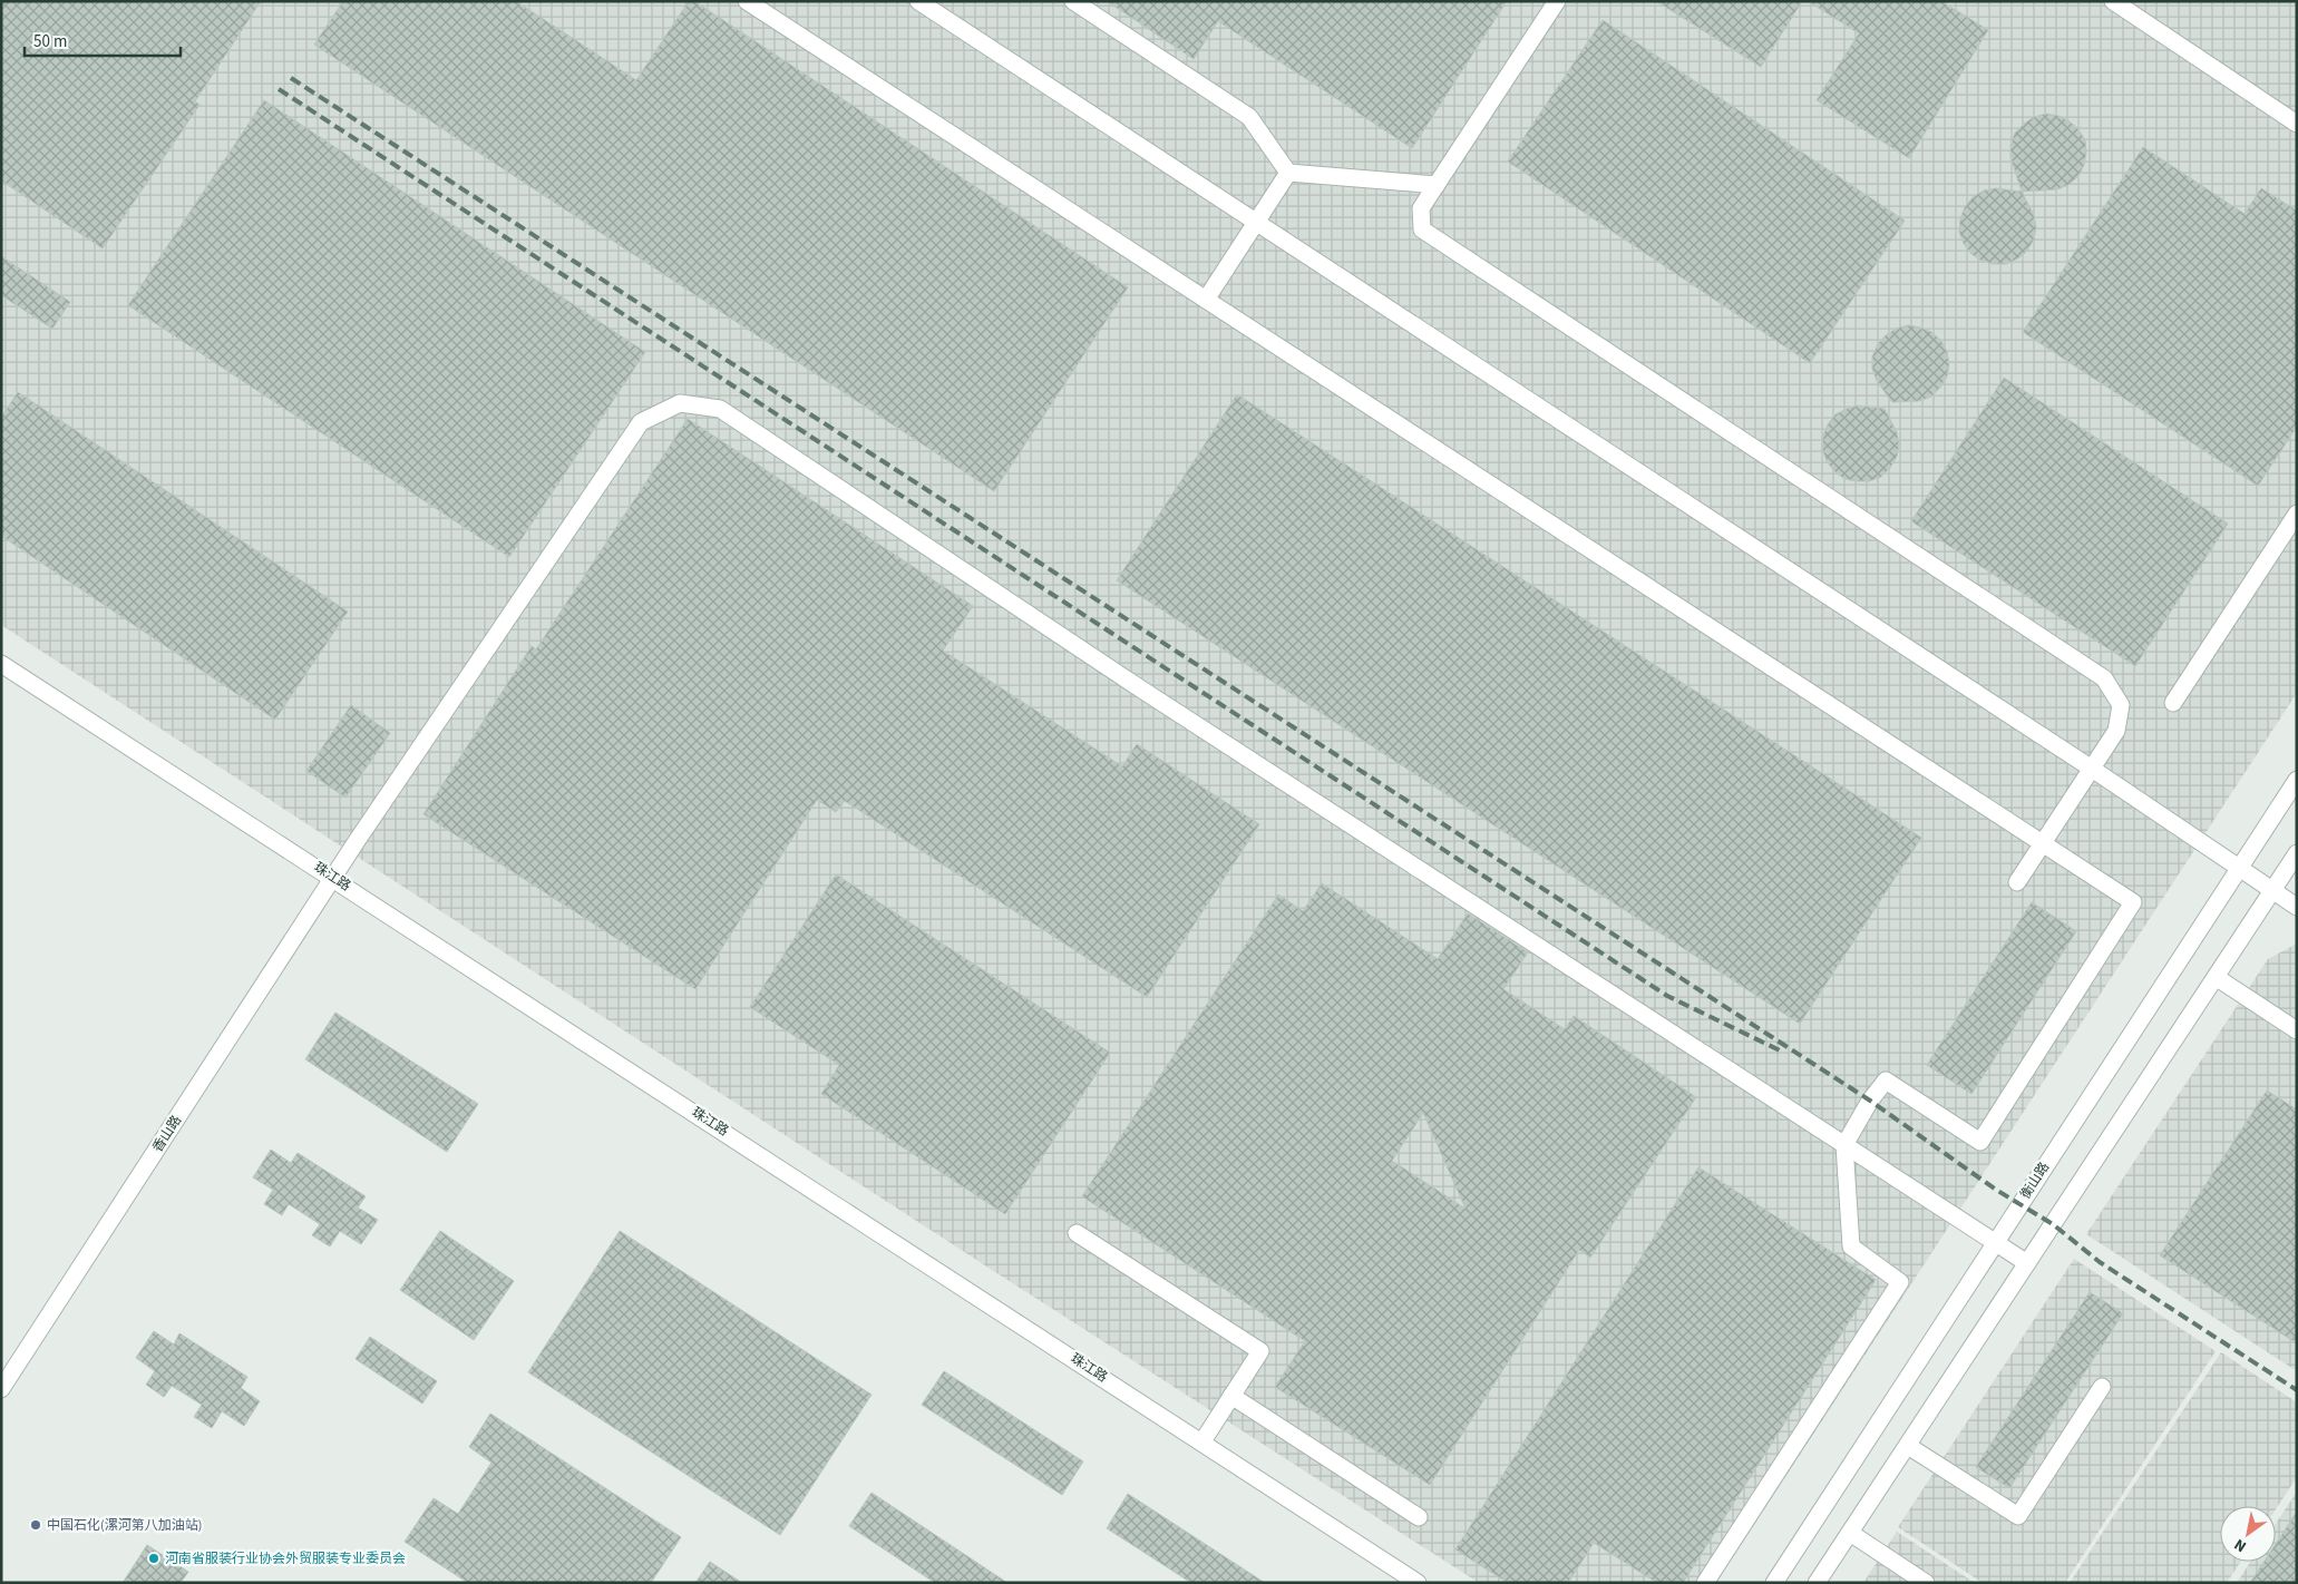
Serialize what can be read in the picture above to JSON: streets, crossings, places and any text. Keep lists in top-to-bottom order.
{
  "streets": {
    "street": ["珠江路", "香山路", "衡山路"]
  },
  "crossings": [
    ["珠江路", "香山路"],
    ["香山路", "衡山路"]
  ],
  "places": ["中国石化(漯河第八加油站)", "河南省服装行业协会外贸服装专业委员会"],
  "scale_bar": "50 m",
  "north": "bottom left"
}
